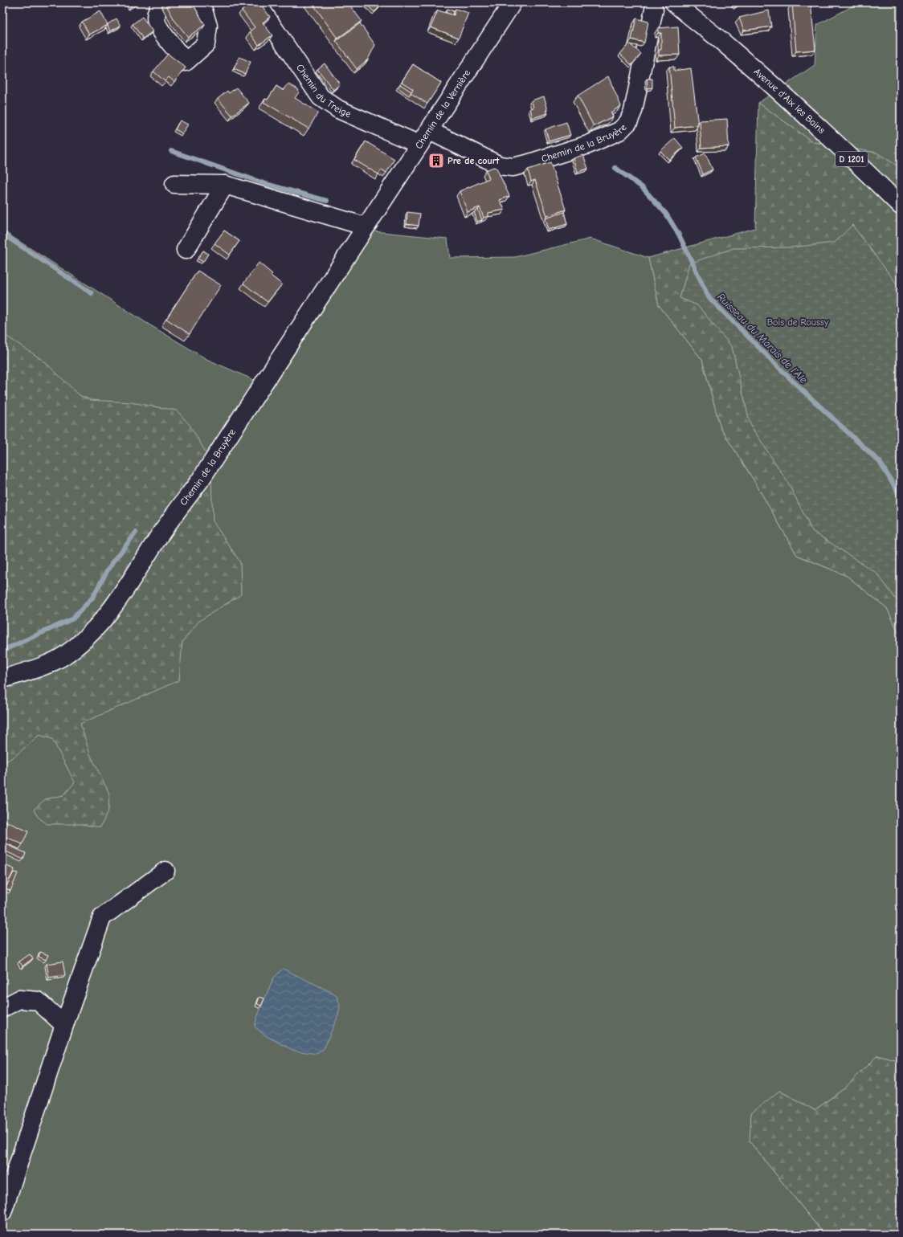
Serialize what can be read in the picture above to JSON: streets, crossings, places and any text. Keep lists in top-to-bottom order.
{
  "streets": {
    "street": [
      "Chemin du Treige",
      "Avenue d'Aix les Bains",
      "Chemin de la Vernière",
      "Chemin de la Bruyère",
      "D 1201"
    ]
  },
  "crossings": [
    ["Chemin du Treige", "Chemin de la Vernière"],
    ["Chemin du Treige", "Chemin de la Bruyère"],
    ["Chemin de la Vernière", "Chemin de la Bruyère"]
  ],
  "water": ["Ruisseau du Marais de l'Ale"],
  "parks": ["Bois de Roussy"],
  "places": {
    "building": ["Pre de court"]
  }
}
